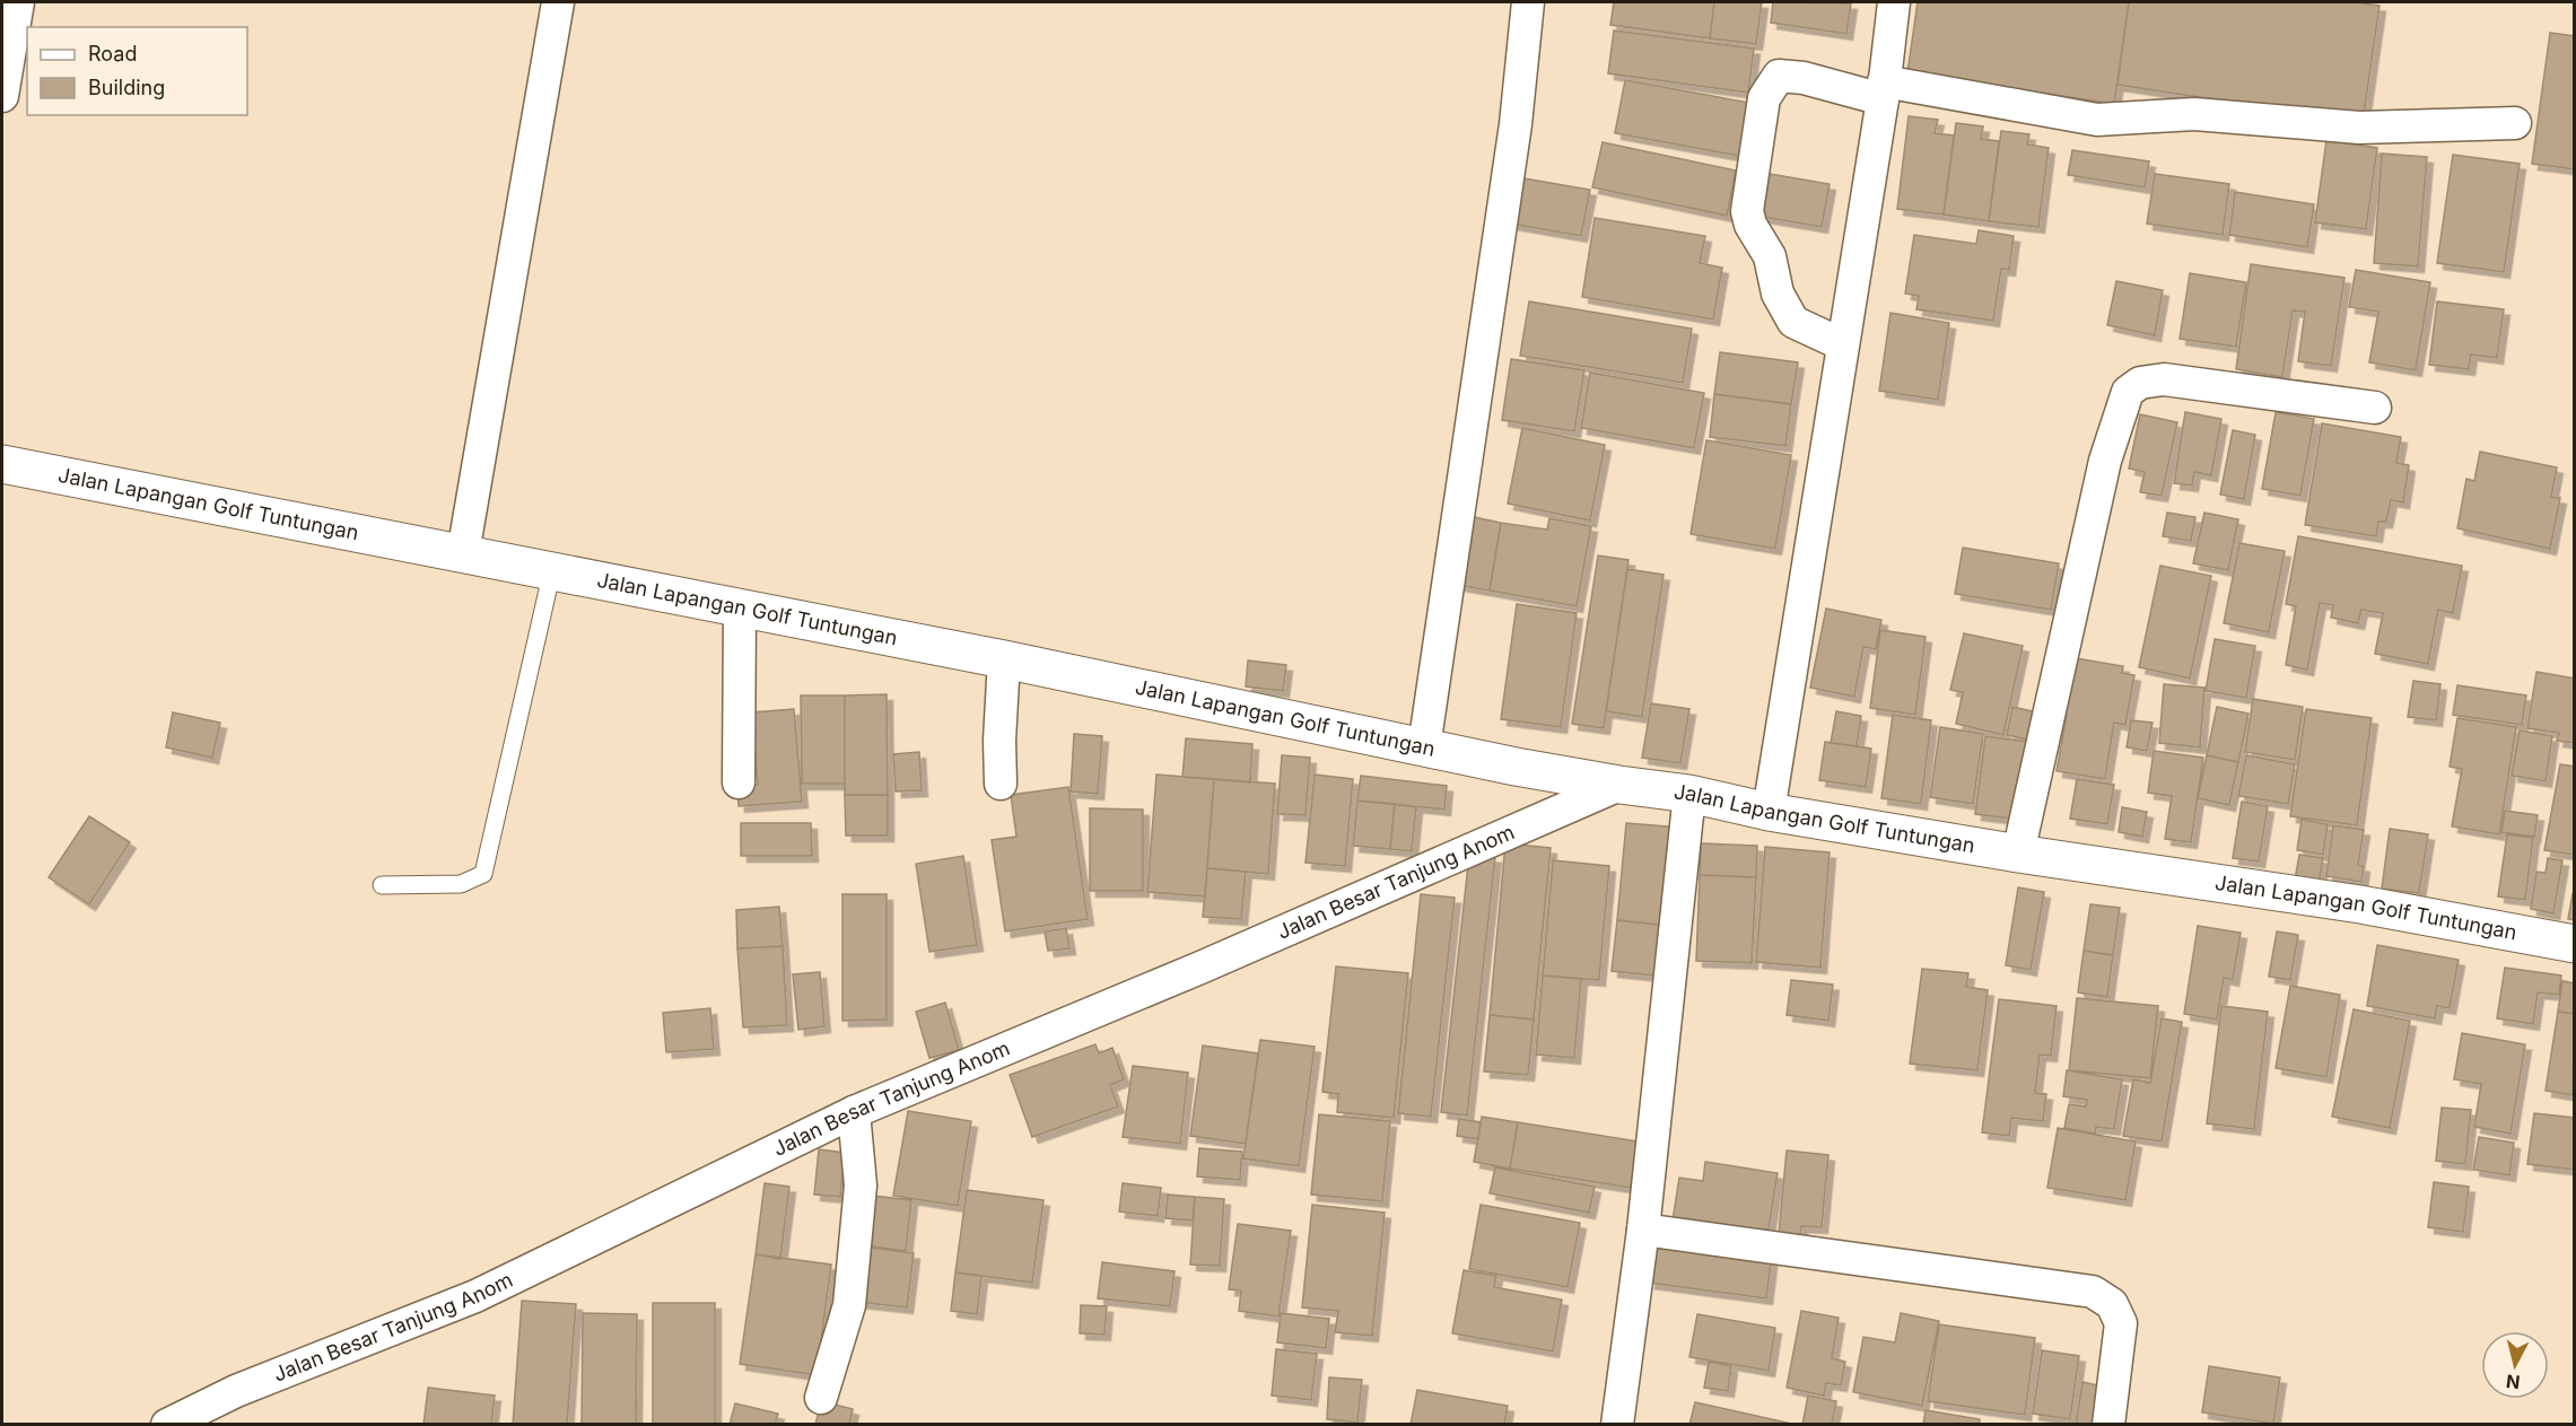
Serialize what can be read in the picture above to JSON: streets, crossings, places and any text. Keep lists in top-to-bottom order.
{
  "streets": {
    "street": ["Jalan Lapangan Golf Tuntungan", "Jalan Besar Tanjung Anom"]
  },
  "crossings": [
    ["Jalan Lapangan Golf Tuntungan", "Jalan Besar Tanjung Anom"]
  ],
  "legend": ["Road", "Building"],
  "north": "bottom"
}
